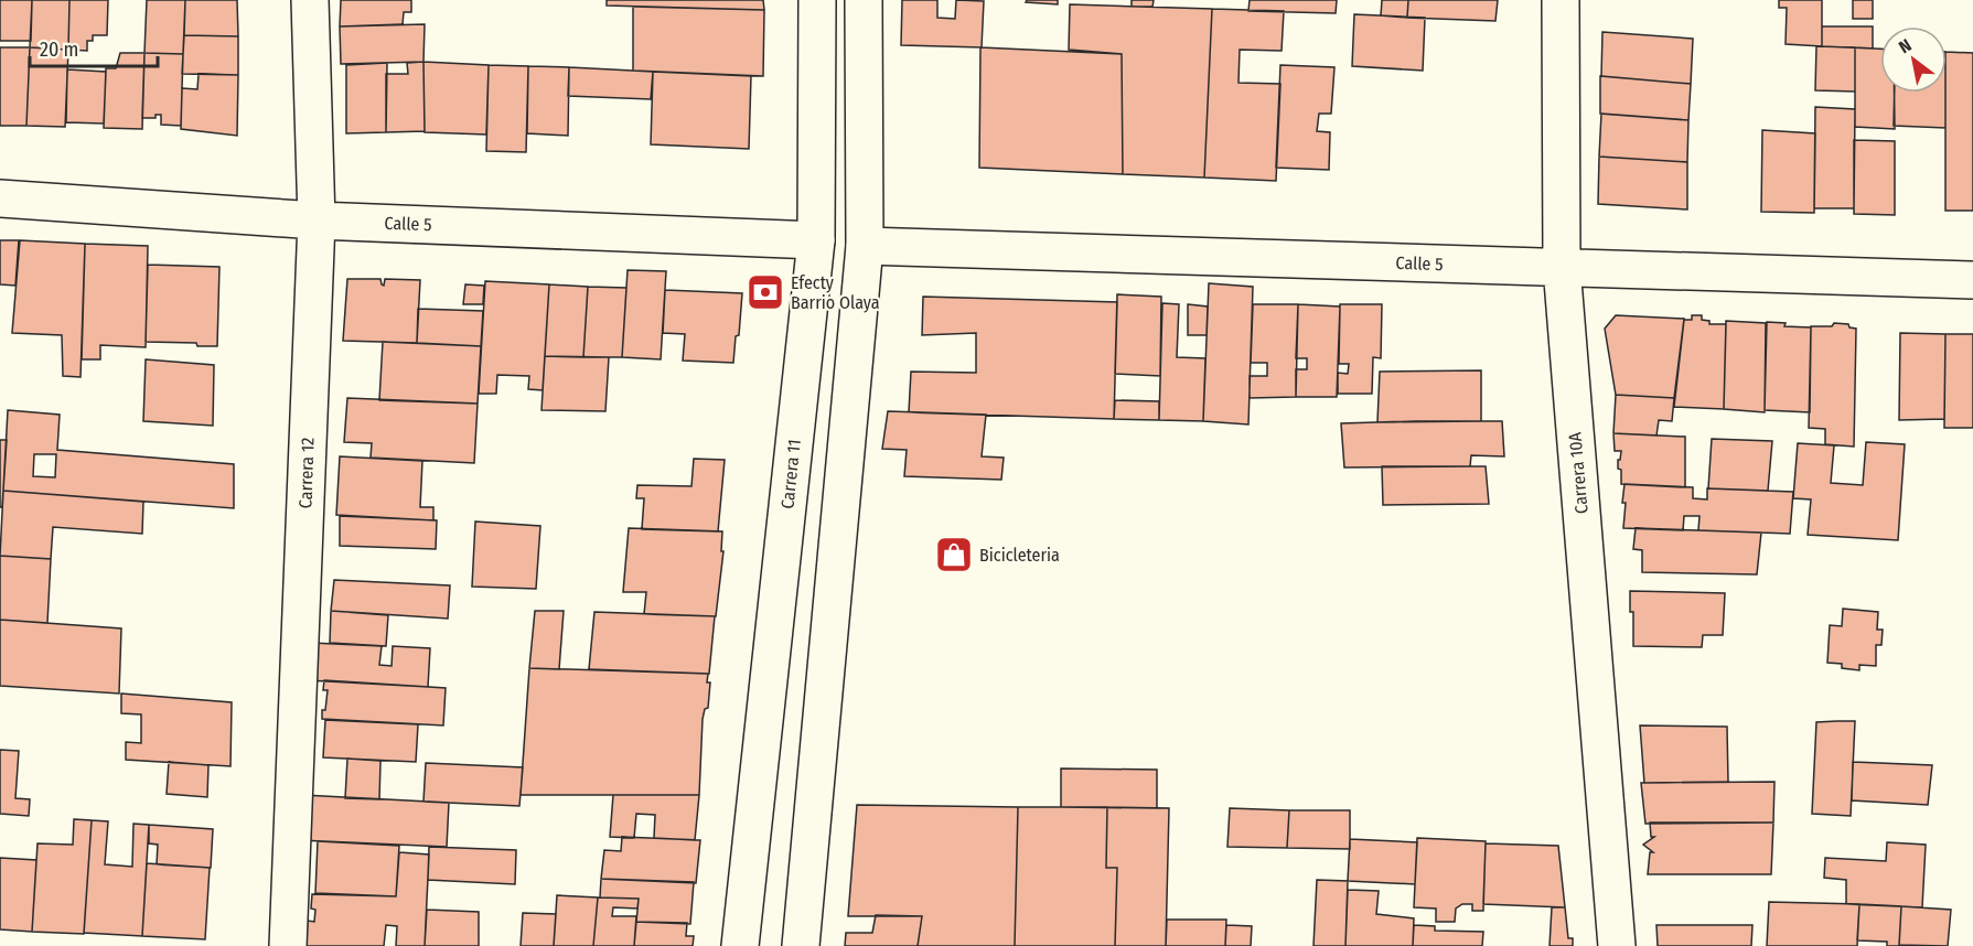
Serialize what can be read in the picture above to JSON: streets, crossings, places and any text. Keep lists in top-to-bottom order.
{
  "streets": {
    "street": [
      "Calle 5",
      "Carrera 12",
      "Carrera 10A",
      "Carrera 11"
    ]
  },
  "crossings": [
    ["Calle 5", "Carrera 12"],
    ["Calle 5", "Carrera 10A"],
    ["Calle 5", "Carrera 11"]
  ],
  "places": {
    "bank": ["Efecty Barrio Olaya"],
    "shop": ["Bicicleteria"]
  },
  "scale_bar": "20 m",
  "north": "top left"
}
